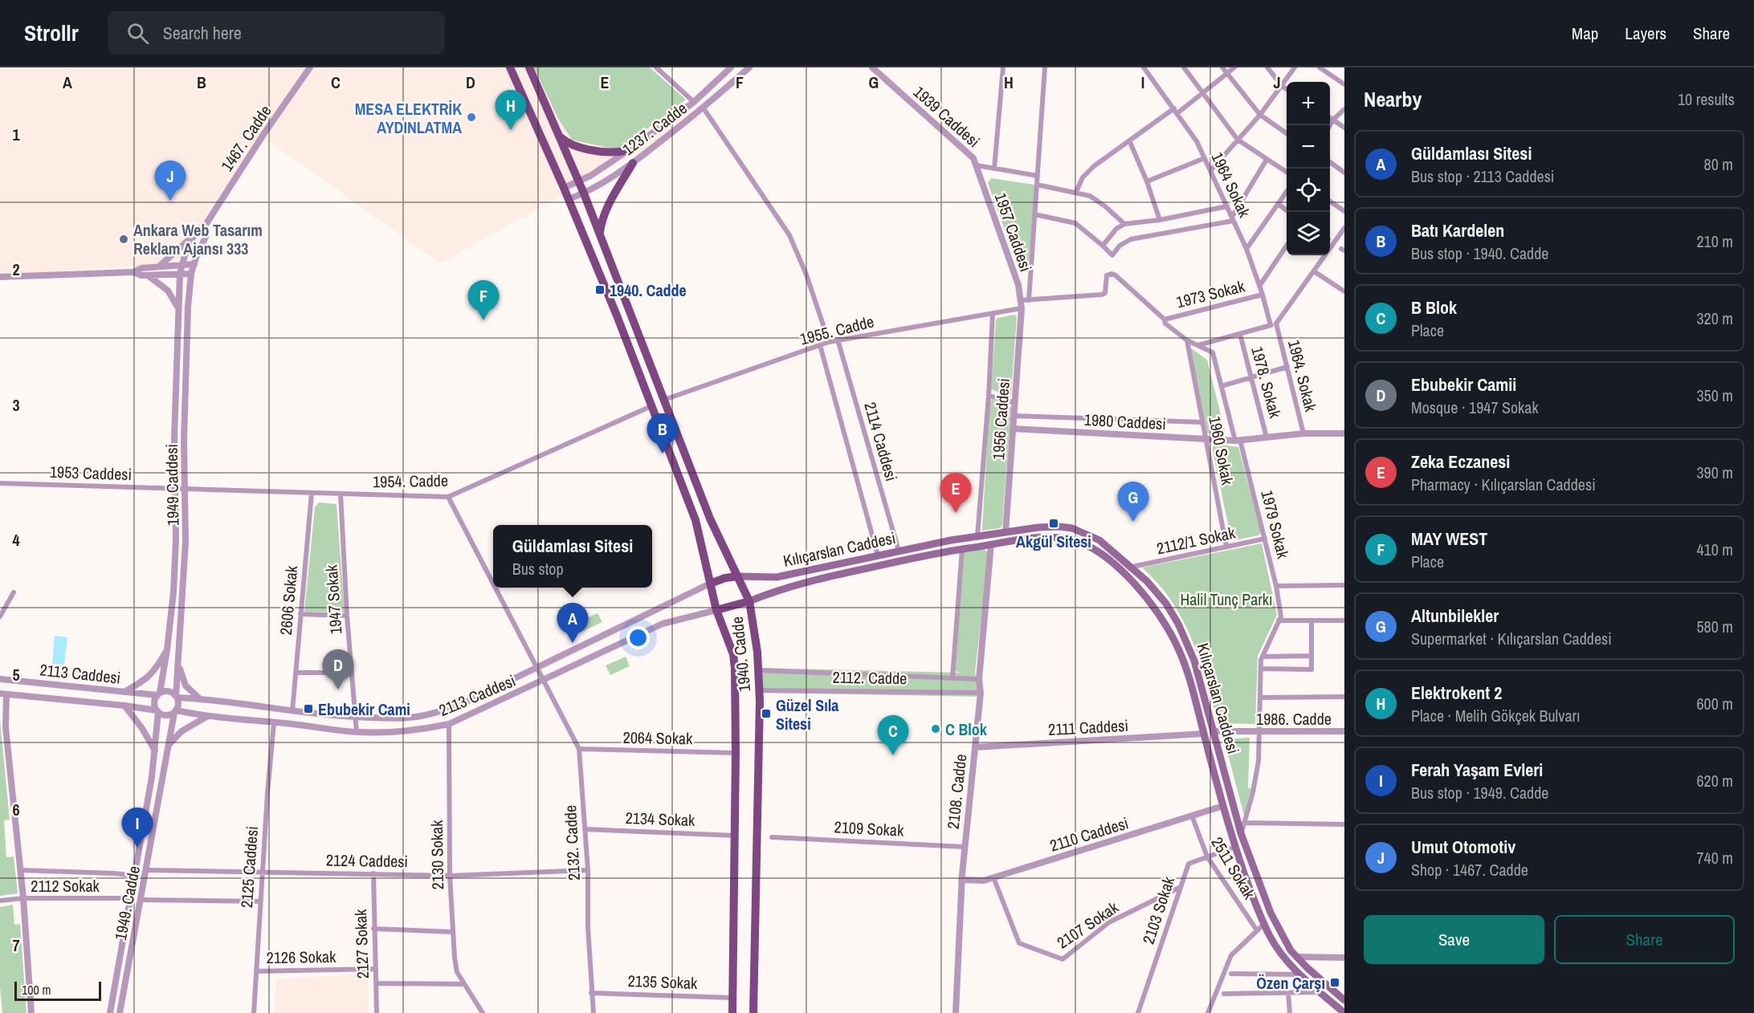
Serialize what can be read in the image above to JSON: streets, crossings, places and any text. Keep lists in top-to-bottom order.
{
  "streets": {
    "main road": ["Kılıçarslan Caddesi", "1940. Cadde"],
    "street": [
      "1939 Caddesi",
      "1237. Cadde",
      "1467. Cadde",
      "1964 Sokak",
      "1957 Caddesi",
      "1973 Sokak",
      "1955. Cadde",
      "1964. Sokak",
      "1978. Sokak",
      "1956 Caddesi",
      "1980 Caddesi",
      "2114 Caddesi",
      "1960 Sokak",
      "1953 Caddesi",
      "1954. Cadde",
      "1949 Caddesi",
      "1979 Sokak",
      "2112/1 Sokak",
      "1947 Sokak",
      "2606 Sokak",
      "2113 Caddesi",
      "2112. Cadde",
      "1986. Cadde",
      "2111 Caddesi",
      "2064 Sokak",
      "2108. Cadde",
      "2134 Sokak",
      "2109 Sokak",
      "2110 Caddesi",
      "2132. Cadde",
      "2130 Sokak",
      "2124 Caddesi",
      "2125 Caddesi",
      "2511 Sokak",
      "2112 Sokak",
      "1949. Cadde",
      "2103 Sokak",
      "2107 Sokak",
      "2127 Sokak",
      "2126 Sokak",
      "2135 Sokak"
    ]
  },
  "crossings": [
    ["1939 Caddesi", "1957 Caddesi"],
    ["1237. Cadde", "1940. Cadde"],
    ["1467. Cadde", "1949 Caddesi"],
    ["1964 Sokak", "1973 Sokak"],
    ["1964 Sokak", "1964. Sokak"],
    ["1957 Caddesi", "1955. Cadde"],
    ["1957 Caddesi", "1956 Caddesi"],
    ["1973 Sokak", "1979 Sokak"],
    ["1955. Cadde", "1956 Caddesi"],
    ["1955. Cadde", "2114 Caddesi"],
    ["1955. Cadde", "1940. Cadde"],
    ["1964. Sokak", "1980 Caddesi"],
    ["1978. Sokak", "1980 Caddesi"],
    ["1956 Caddesi", "1980 Caddesi"],
    ["1956 Caddesi", "Kılıçarslan Caddesi"],
    ["1980 Caddesi", "1960 Sokak"],
    ["1980 Caddesi", "1979 Sokak"],
    ["2114 Caddesi", "Kılıçarslan Caddesi"],
    ["1960 Sokak", "1979 Sokak"],
    ["1960 Sokak", "2112/1 Sokak"],
    ["1953 Caddesi", "1954. Cadde"],
    ["1953 Caddesi", "1949 Caddesi"],
    ["1954. Cadde", "1949 Caddesi"],
    ["1954. Cadde", "1947 Sokak"],
    ["1954. Cadde", "2606 Sokak"],
    ["1954. Cadde", "1940. Cadde"],
    ["1954. Cadde", "2132. Cadde"],
    ["1949 Caddesi", "2113 Caddesi"],
    ["1949 Caddesi", "1949. Cadde"],
    ["1979 Sokak", "2112/1 Sokak"],
    ["1979 Sokak", "Kılıçarslan Caddesi"],
    ["1979 Sokak", "1986. Cadde"],
    ["2112/1 Sokak", "Kılıçarslan Caddesi"],
    ["Kılıçarslan Caddesi", "1940. Cadde"],
    ["Kılıçarslan Caddesi", "1986. Cadde"],
    ["Kılıçarslan Caddesi", "2111 Caddesi"],
    ["Kılıçarslan Caddesi", "2108. Cadde"],
    ["Kılıçarslan Caddesi", "2110 Caddesi"],
    ["Kılıçarslan Caddesi", "2103 Sokak"],
    ["1947 Sokak", "2113 Caddesi"],
    ["2606 Sokak", "2113 Caddesi"],
    ["1940. Cadde", "2113 Caddesi"],
    ["1940. Cadde", "2112. Cadde"],
    ["1940. Cadde", "2064 Sokak"],
    ["1940. Cadde", "2134 Sokak"],
    ["1940. Cadde", "2135 Sokak"],
    ["2113 Caddesi", "2132. Cadde"],
    ["2113 Caddesi", "2130 Sokak"],
    ["2113 Caddesi", "2125 Caddesi"],
    ["2113 Caddesi", "1949. Cadde"],
    ["2112. Cadde", "2108. Cadde"],
    ["2111 Caddesi", "2108. Cadde"],
    ["2064 Sokak", "2132. Cadde"],
    ["2108. Cadde", "2109 Sokak"],
    ["2108. Cadde", "2110 Caddesi"],
    ["2134 Sokak", "2132. Cadde"],
    ["2110 Caddesi", "2511 Sokak"],
    ["2110 Caddesi", "2107 Sokak"],
    ["2132. Cadde", "2124 Caddesi"],
    ["2132. Cadde", "2135 Sokak"],
    ["2130 Sokak", "2124 Caddesi"],
    ["2124 Caddesi", "2125 Caddesi"],
    ["2124 Caddesi", "1949. Cadde"],
    ["2124 Caddesi", "2127 Sokak"],
    ["2125 Caddesi", "2126 Sokak"],
    ["2511 Sokak", "2103 Sokak"],
    ["2112 Sokak", "1949. Cadde"],
    ["2103 Sokak", "2107 Sokak"],
    ["2127 Sokak", "2126 Sokak"]
  ],
  "parks": ["Halil Tunç Parkı"],
  "places": {
    "other": ["MESA ELEKTRİK AYDINLATMA", "Ankara Web Tasarım Reklam Ajansı 333", "C Blok"],
    "transit": [
      "1940. Cadde",
      "Akgül Sitesi",
      "Ebubekir Cami",
      "Güzel Sıla Sitesi",
      "Özen Çarşı"
    ]
  },
  "scale_bar": "100 m",
  "page": {
    "header": "Strollr",
    "search": "Search here",
    "nav": ["Map", "Layers", "Share"],
    "heading": ["Nearby", "10 results"],
    "map_buttons": ["+", "−"],
    "pins": [
      "H",
      "J",
      "F",
      "B",
      "E",
      "G",
      "A",
      "D",
      "C",
      "I"
    ],
    "list": [
      {
        "mark": "A",
        "name": "Güldamlası Sitesi",
        "note": "Bus stop · 2113 Caddesi",
        "value": "80 m"
      },
      {
        "mark": "B",
        "name": "Batı Kardelen",
        "note": "Bus stop · 1940. Cadde",
        "value": "210 m"
      },
      {
        "mark": "C",
        "name": "B Blok",
        "note": "Place",
        "value": "320 m"
      },
      {
        "mark": "D",
        "name": "Ebubekir Camii",
        "note": "Mosque · 1947 Sokak",
        "value": "350 m"
      },
      {
        "mark": "E",
        "name": "Zeka Eczanesi",
        "note": "Pharmacy · Kılıçarslan Caddesi",
        "value": "390 m"
      },
      {
        "mark": "F",
        "name": "MAY WEST",
        "note": "Place",
        "value": "410 m"
      },
      {
        "mark": "G",
        "name": "Altunbilekler",
        "note": "Supermarket · Kılıçarslan Caddesi",
        "value": "580 m"
      },
      {
        "mark": "H",
        "name": "Elektrokent 2",
        "note": "Place · Melih Gökçek Bulvarı",
        "value": "600 m"
      },
      {
        "mark": "I",
        "name": "Ferah Yaşam Evleri",
        "note": "Bus stop · 1949. Cadde",
        "value": "620 m"
      },
      {
        "mark": "J",
        "name": "Umut Otomotiv",
        "note": "Shop · 1467. Cadde",
        "value": "740 m"
      }
    ],
    "popup": ["Güldamlası Sitesi", "Bus stop"],
    "buttons": ["Save", "Share"],
    "scale": "100 m"
  },
  "grid": {
    "columns": [
      "A",
      "B",
      "C",
      "D",
      "E",
      "F",
      "G",
      "H",
      "I",
      "J"
    ],
    "rows": [
      "1",
      "2",
      "3",
      "4",
      "5",
      "6",
      "7"
    ]
  }
}
